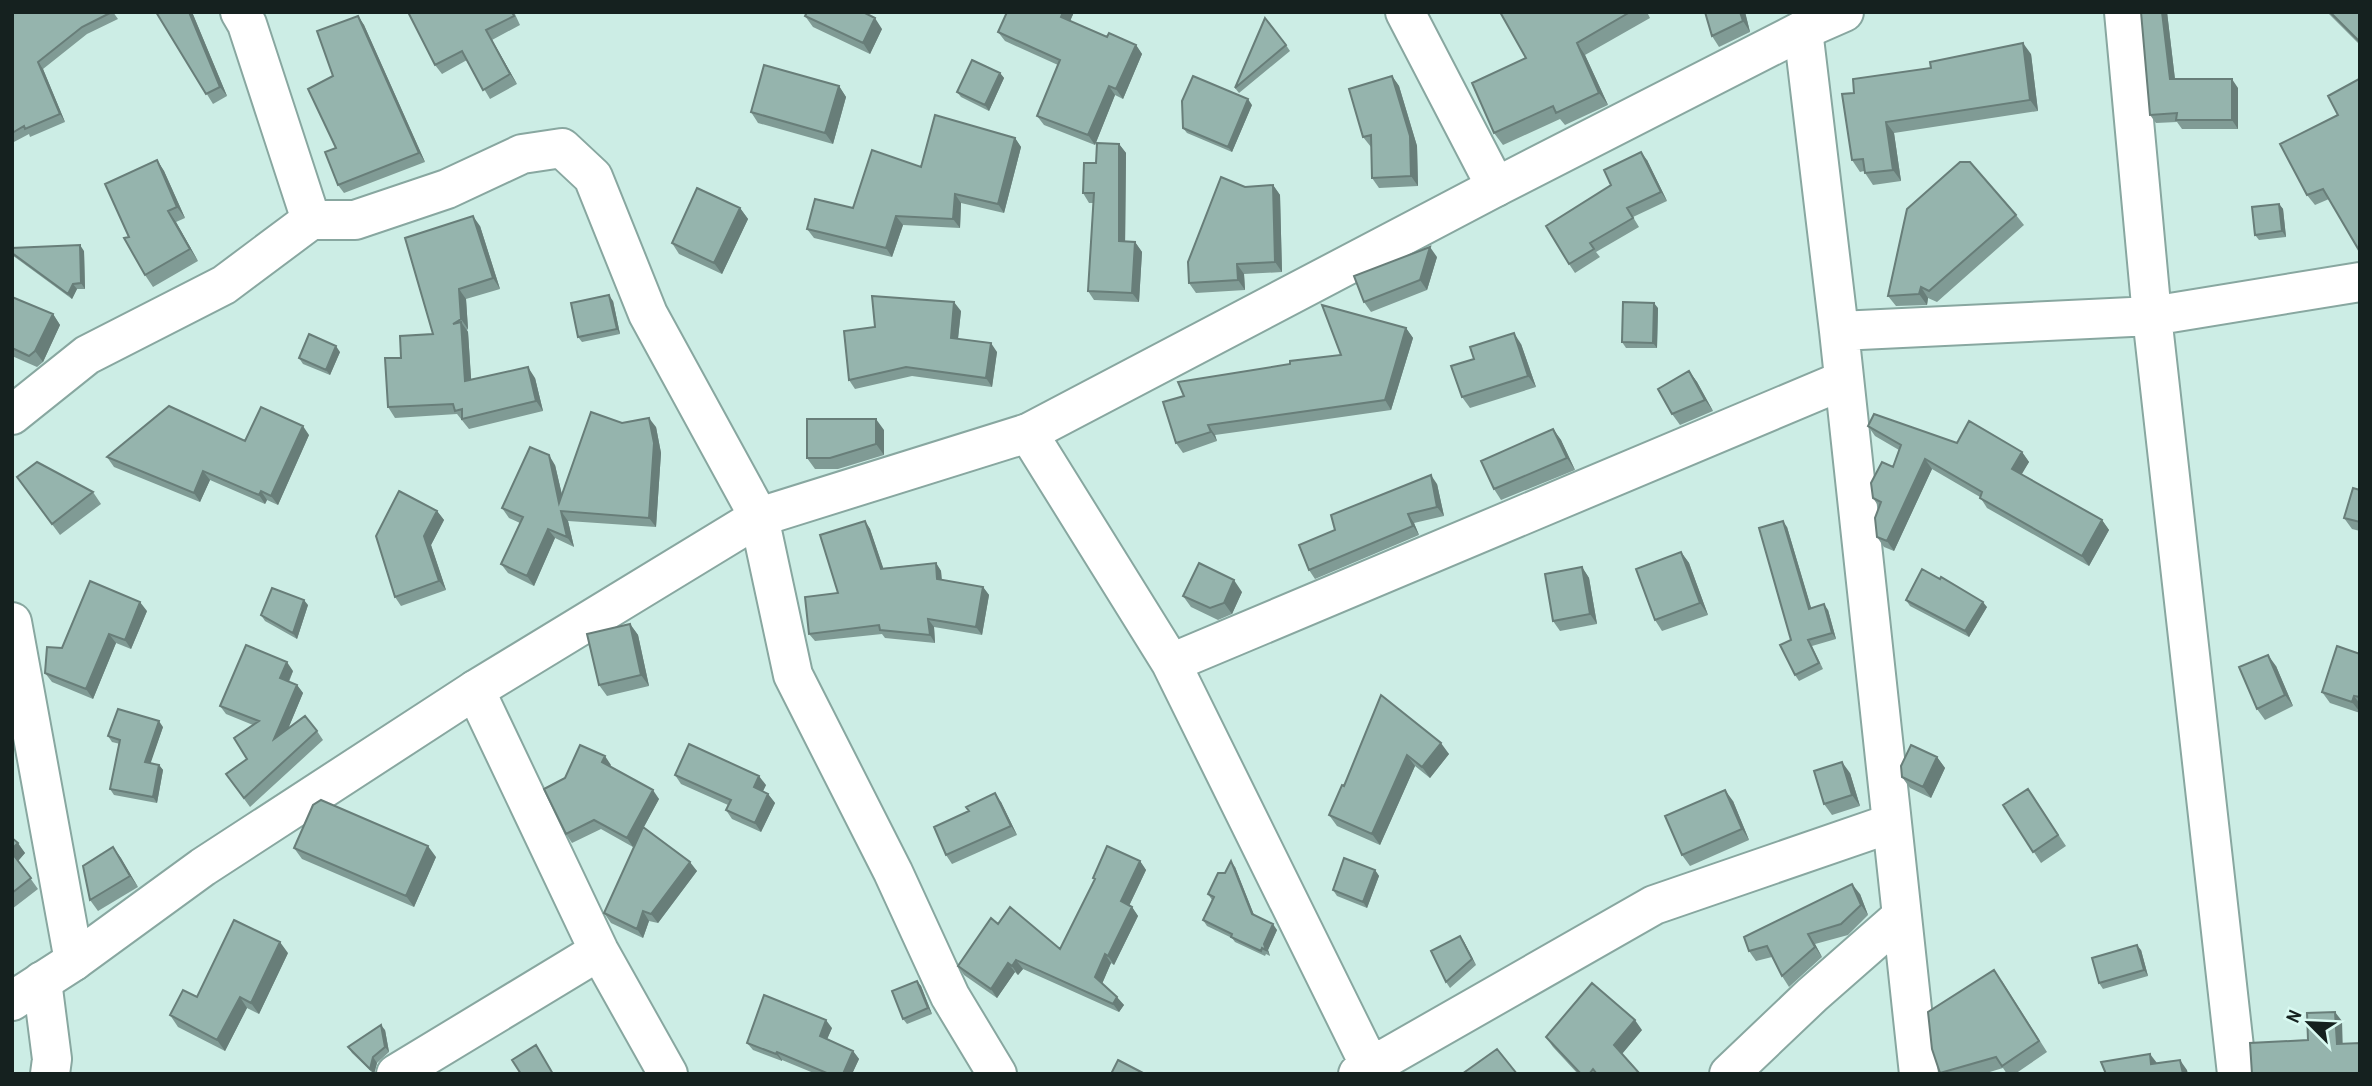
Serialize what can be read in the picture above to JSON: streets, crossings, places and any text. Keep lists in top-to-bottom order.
{
  "north": "top left"
}
